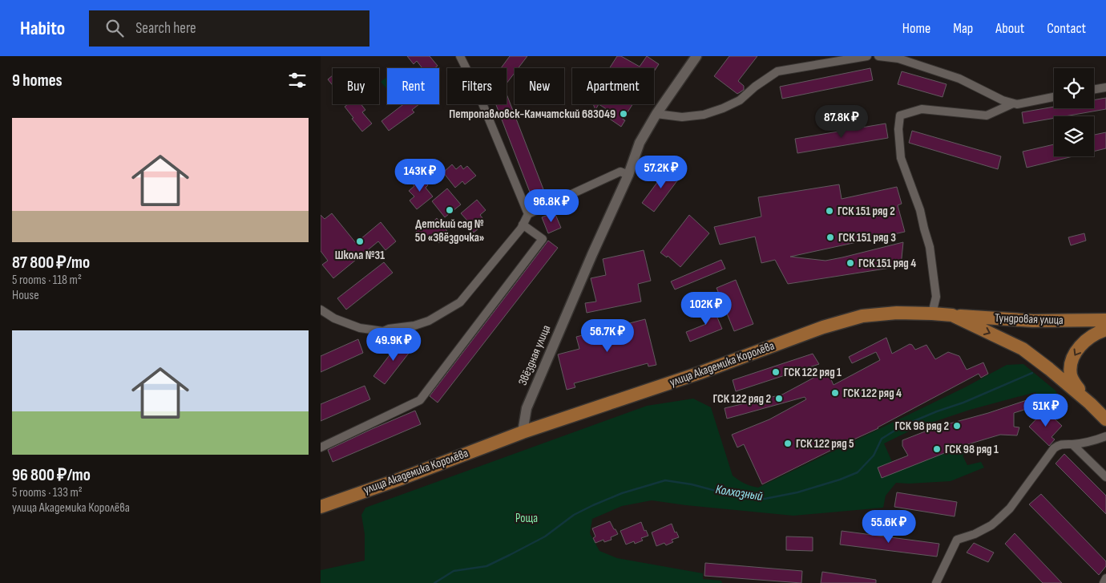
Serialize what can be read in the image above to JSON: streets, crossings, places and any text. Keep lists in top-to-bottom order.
{
  "streets": {
    "main road": ["Тундровая улица", "улица Академика Королёва"],
    "street": ["Звёздная улица"]
  },
  "crossings": [
    ["Тундровая улица", "улица Академика Королёва"],
    ["Звёздная улица", "улица Академика Королёва"]
  ],
  "water": ["Колхозный"],
  "parks": ["Роща"],
  "places": [
    "Петропавловск-Камчатский 683049",
    "Детский сад № 50 «Звёздочка»",
    "ГСК 151 ряд 2",
    "ГСК 151 ряд 3",
    "Школа №31",
    "ГСК 151 ряд 4",
    "ГСК 122 ряд 1",
    "ГСК 122 ряд 4",
    "ГСК 122 ряд 2",
    "ГСК 98 ряд 2",
    "ГСК 122 ряд 5",
    "ГСК 98 ряд 1"
  ],
  "page": {
    "header": "Habito",
    "search": "Search here",
    "nav": [
      "Home",
      "Map",
      "About",
      "Contact"
    ],
    "heading": "9 homes",
    "chip": [
      "Buy",
      "Rent",
      "Filters",
      "New",
      "Apartment"
    ],
    "list": [
      {
        "name": "87 800 ₽/mo",
        "note": "5 rooms · 118 m² · House"
      },
      {
        "name": "96 800 ₽/mo",
        "note": "5 rooms · 133 m² · улица Академика Королёва"
      }
    ],
    "price": [
      "87.8K ₽",
      "57.2K ₽",
      "143K ₽",
      "96.8K ₽",
      "102K ₽",
      "56.7K ₽",
      "49.9K ₽",
      "51K ₽",
      "55.6K ₽"
    ]
  }
}
